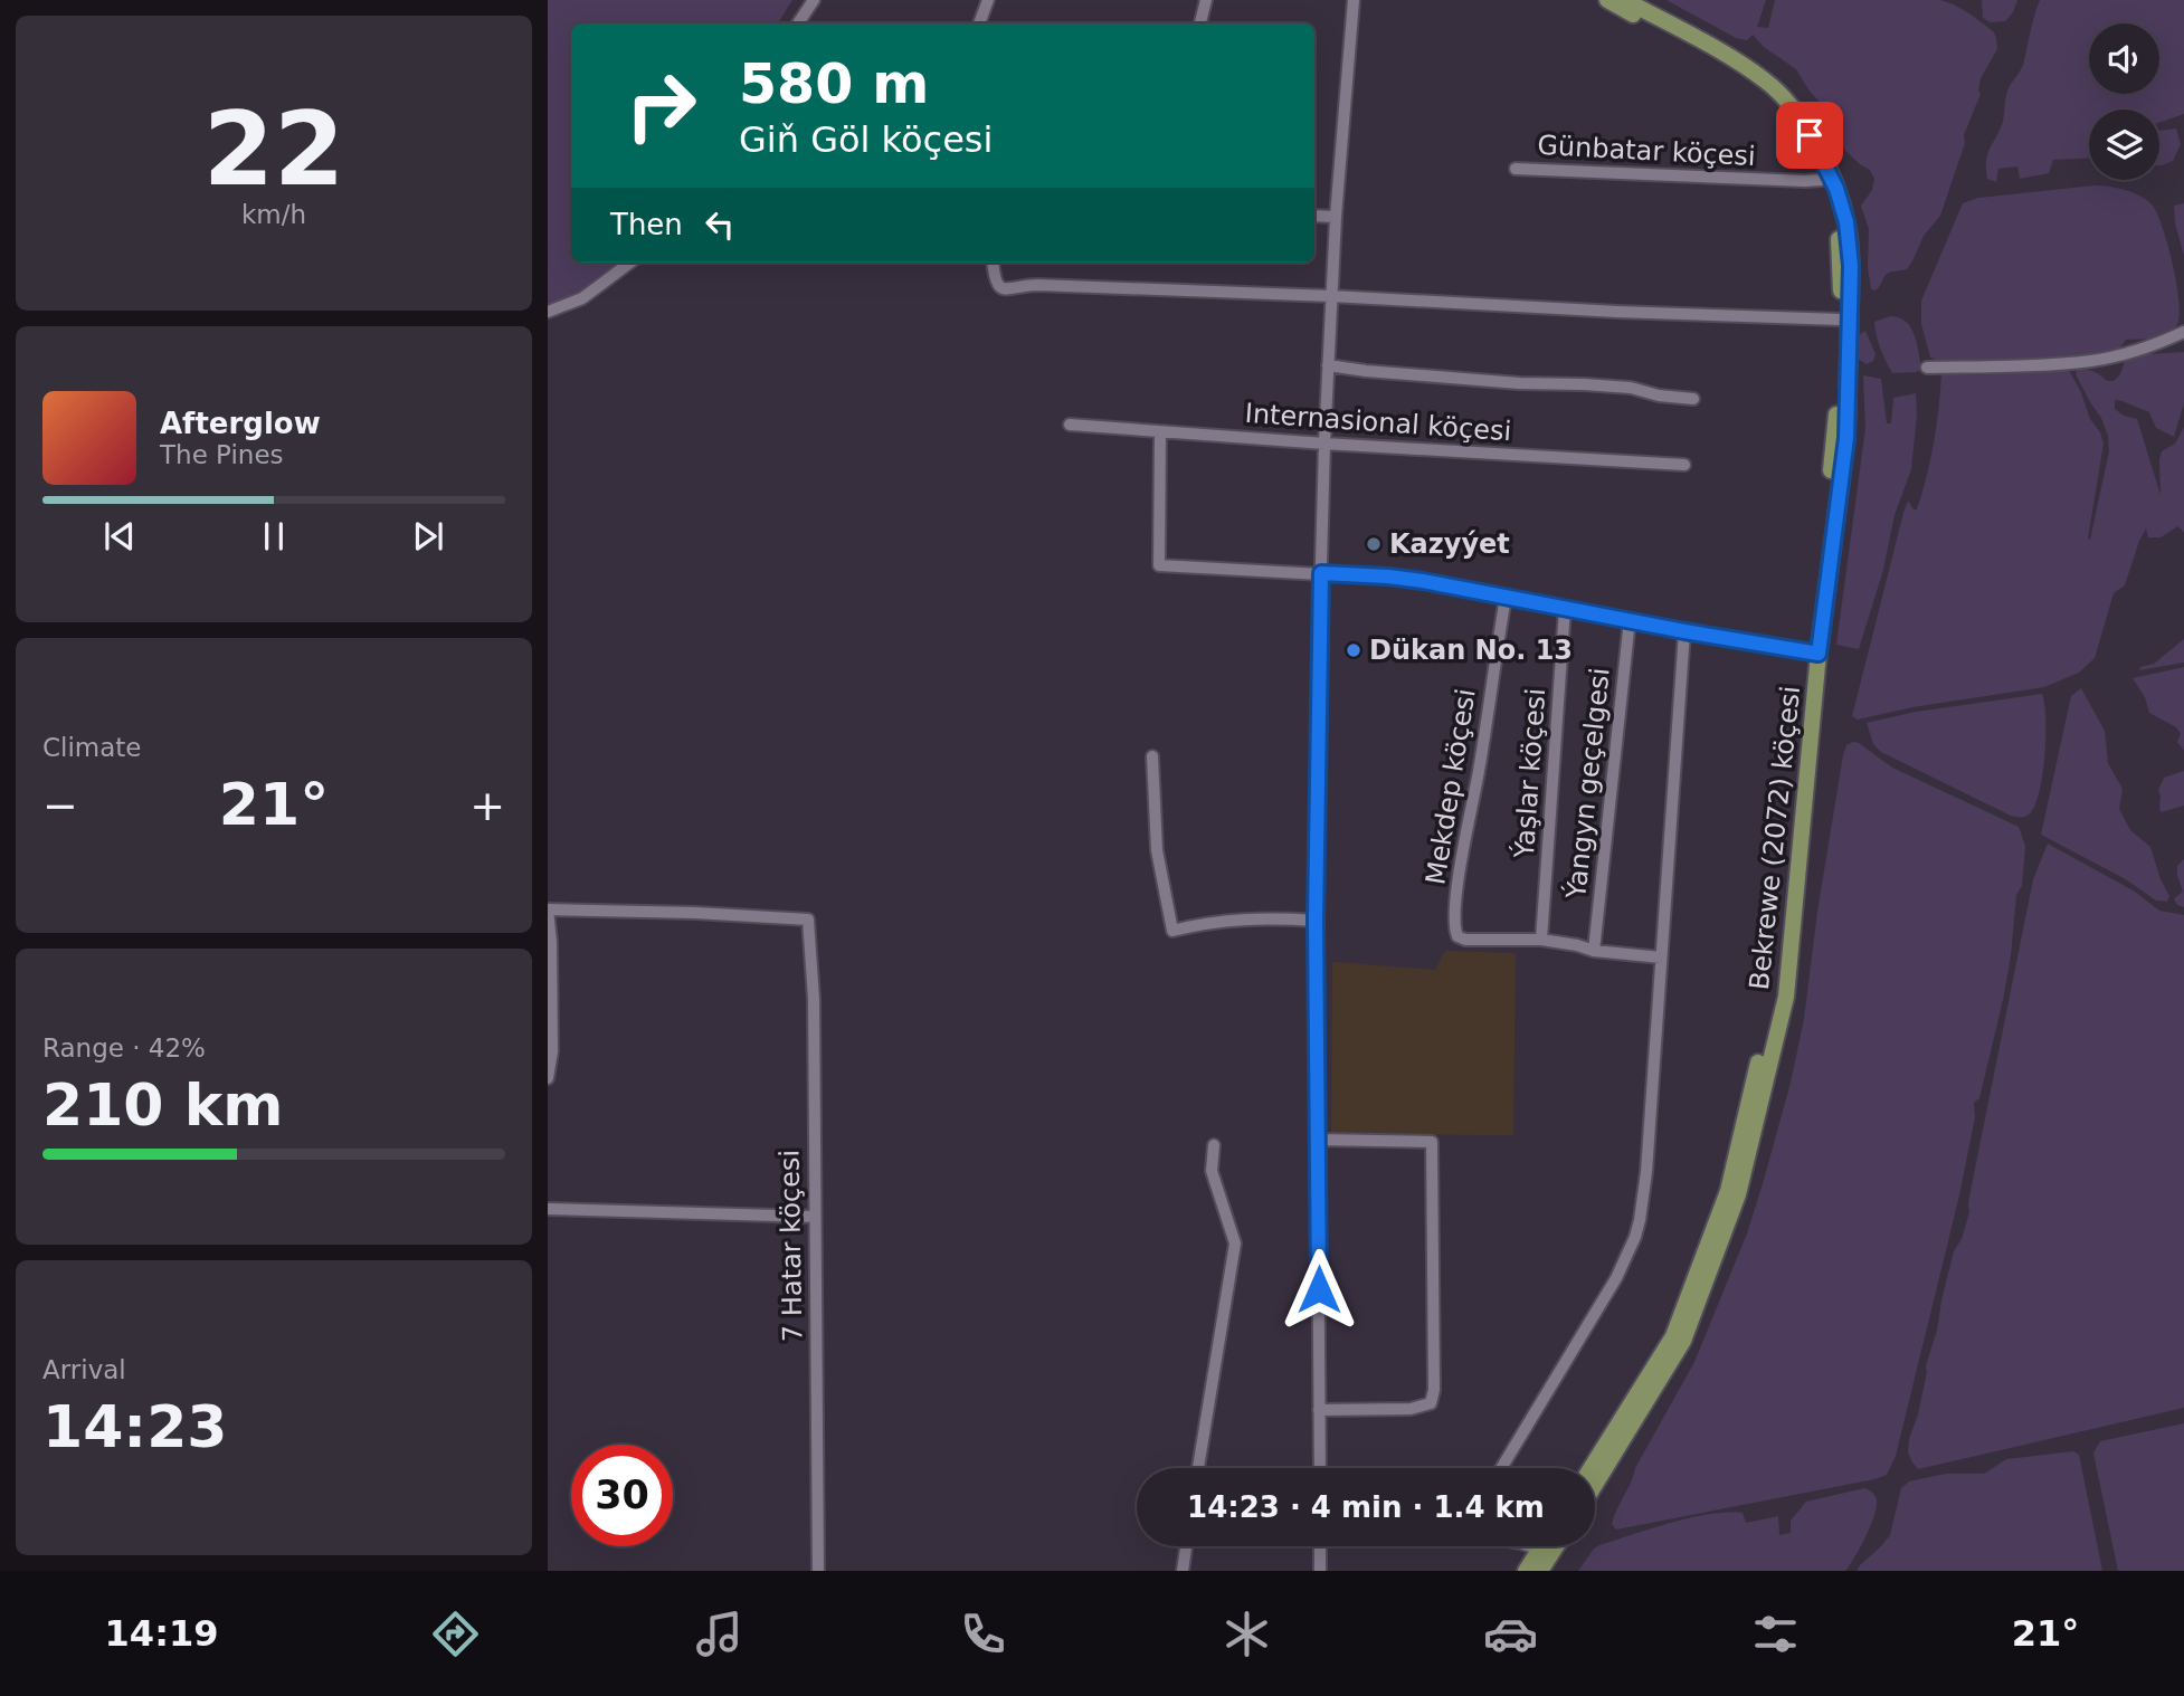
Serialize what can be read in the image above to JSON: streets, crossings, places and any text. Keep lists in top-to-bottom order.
{
  "streets": {
    "main road": ["Bekrewe (2072) köçesi"],
    "street": [
      "Günbatar köçesi",
      "Internasional köçesi",
      "Ýaşlar köçesi",
      "Ýangyn geçelgesi",
      "Mekdep köçesi",
      "7 Hatar köçesi"
    ]
  },
  "crossings": [
    ["Günbatar köçesi", "Bekrewe (2072) köçesi"],
    ["Ýaşlar köçesi", "Mekdep köçesi"]
  ],
  "places": ["Kazyýet", "Dükan No. 13"],
  "page": {
    "tile": [
      ["22", "km/h"],
      "Climate",
      ["Range · 42%", "210 km"],
      ["Arrival", "14:23"]
    ],
    "turn": ["580 m", "Giň Göl köçesi"],
    "then": "Then",
    "song": ["Afterglow", "The Pines"],
    "heat": ["−", "21°", "+"],
    "limit": "30",
    "trip": "14:23 · 4 min · 1.4 km",
    "tabs": ["14:19", "21°"]
  }
}
